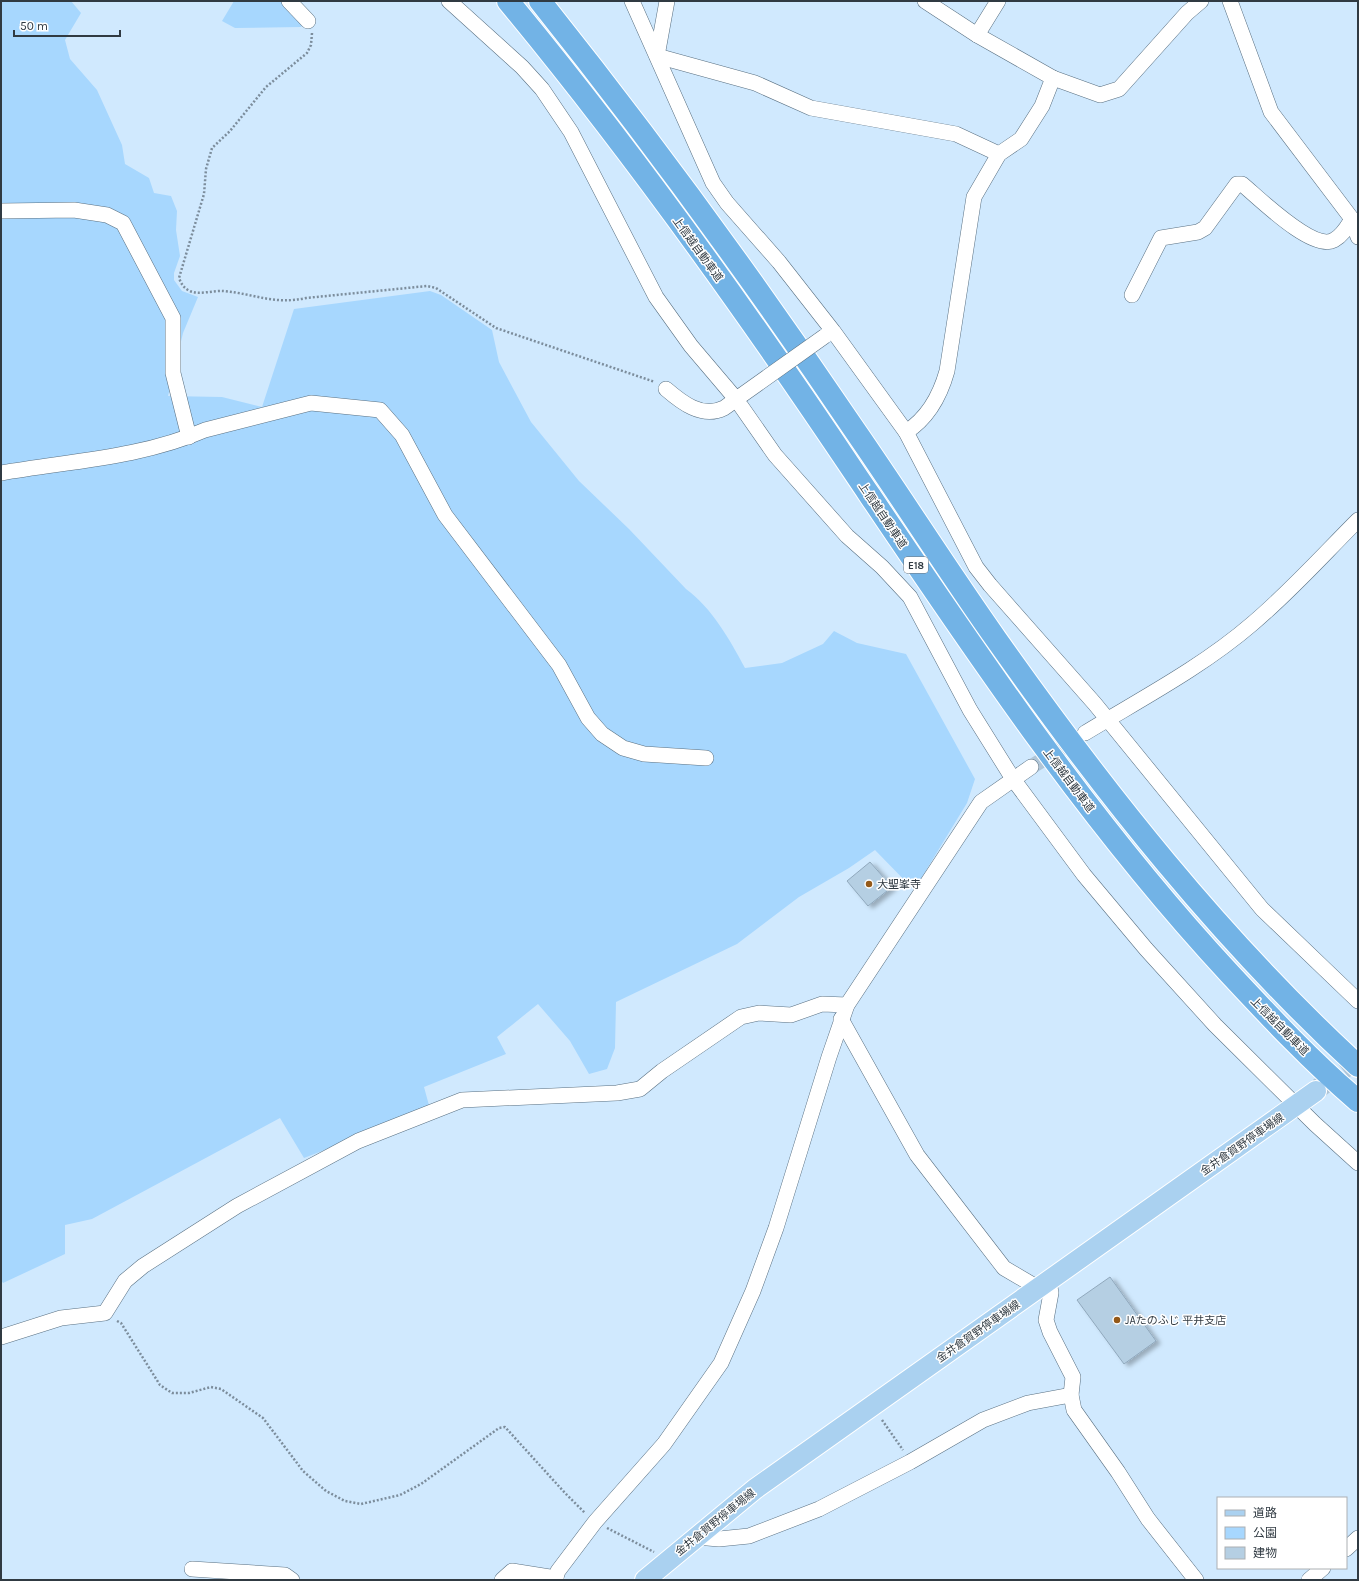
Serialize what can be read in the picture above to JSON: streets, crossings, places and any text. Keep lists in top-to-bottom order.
{
  "streets": {
    "highway": ["上信越自動車道", "E18"],
    "main road": ["金井倉賀野停車場線"]
  },
  "places": ["大聖峯寺", "JAたのふじ 平井支店"],
  "legend": ["道路", "公園", "建物"],
  "scale_bar": "50 m"
}
